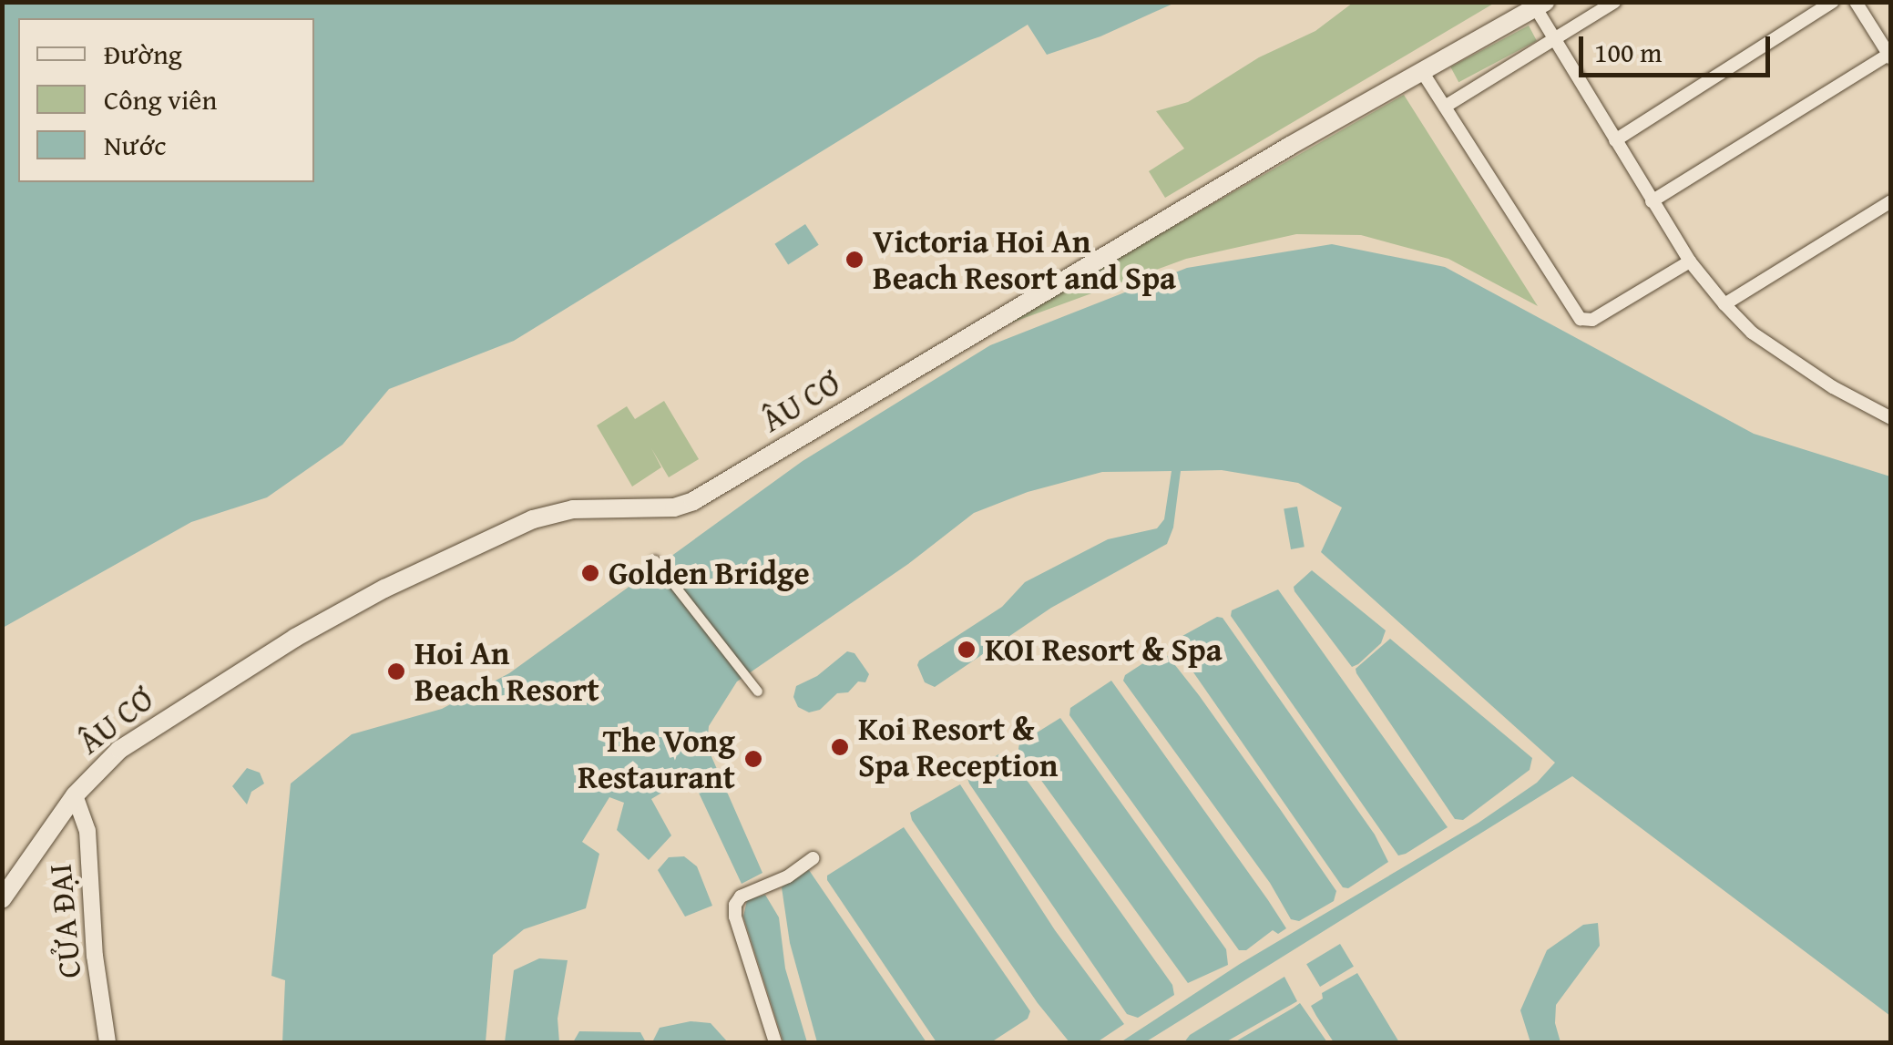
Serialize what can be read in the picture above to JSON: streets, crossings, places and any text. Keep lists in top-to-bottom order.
{
  "streets": {
    "main road": ["ÂU CƠ"],
    "street": ["CỬA ĐẠI"]
  },
  "crossings": [
    ["ÂU CƠ", "CỬA ĐẠI"]
  ],
  "places": [
    "Victoria Hoi An Beach Resort and Spa",
    "Golden Bridge",
    "KOI Resort & Spa",
    "Hoi An Beach Resort",
    "Koi Resort & Spa Reception",
    "The Vong Restaurant"
  ],
  "legend": ["Đường", "Công viên", "Nước"],
  "scale_bar": "100 m"
}
